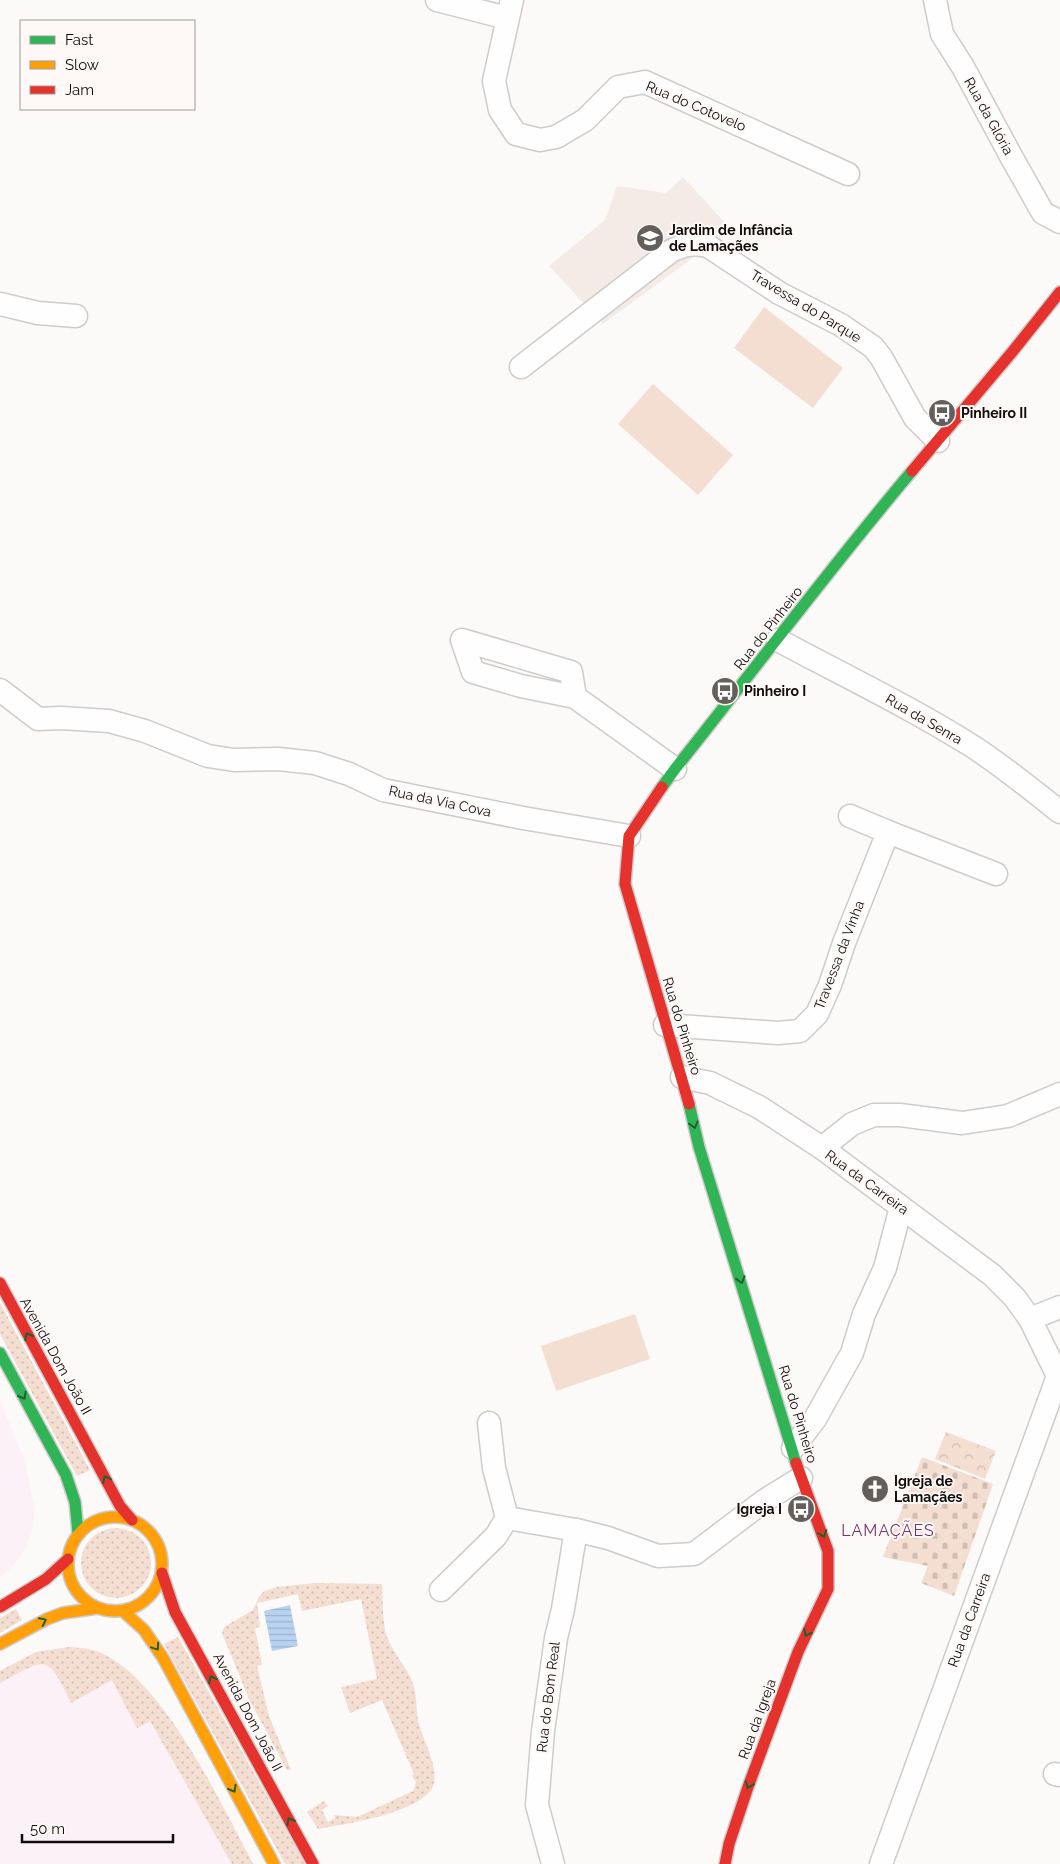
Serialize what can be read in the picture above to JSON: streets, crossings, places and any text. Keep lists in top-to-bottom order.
{
  "streets": {
    "street": [
      "Rua do Cotovelo",
      "Rua da Glória",
      "Travessa do Parque",
      "Rua do Pinheiro",
      "Rua da Senra",
      "Rua da Via Cova",
      "Travessa da Vinha",
      "Rua da Carreira",
      "Avenida Dom João II",
      "Rua do Bom Real",
      "Rua da Igreja"
    ]
  },
  "crossings": [
    ["Travessa do Parque", "Rua do Pinheiro"],
    ["Rua do Pinheiro", "Rua da Senra"],
    ["Rua do Pinheiro", "Rua da Via Cova"],
    ["Rua do Pinheiro", "Travessa da Vinha"],
    ["Rua do Pinheiro", "Rua da Carreira"],
    ["Rua do Pinheiro", "Rua da Igreja"]
  ],
  "one_way": ["Rua da Igreja"],
  "districts": ["LAMAÇÃES"],
  "places": {
    "school or university": ["Jardim de Infância de Lamaçães"],
    "bus stop": ["Pinheiro II", "Pinheiro I", "Igreja I"],
    "church": ["Igreja de Lamaçães"]
  },
  "legend": ["Fast", "Slow", "Jam"],
  "scale_bar": "50 m"
}
